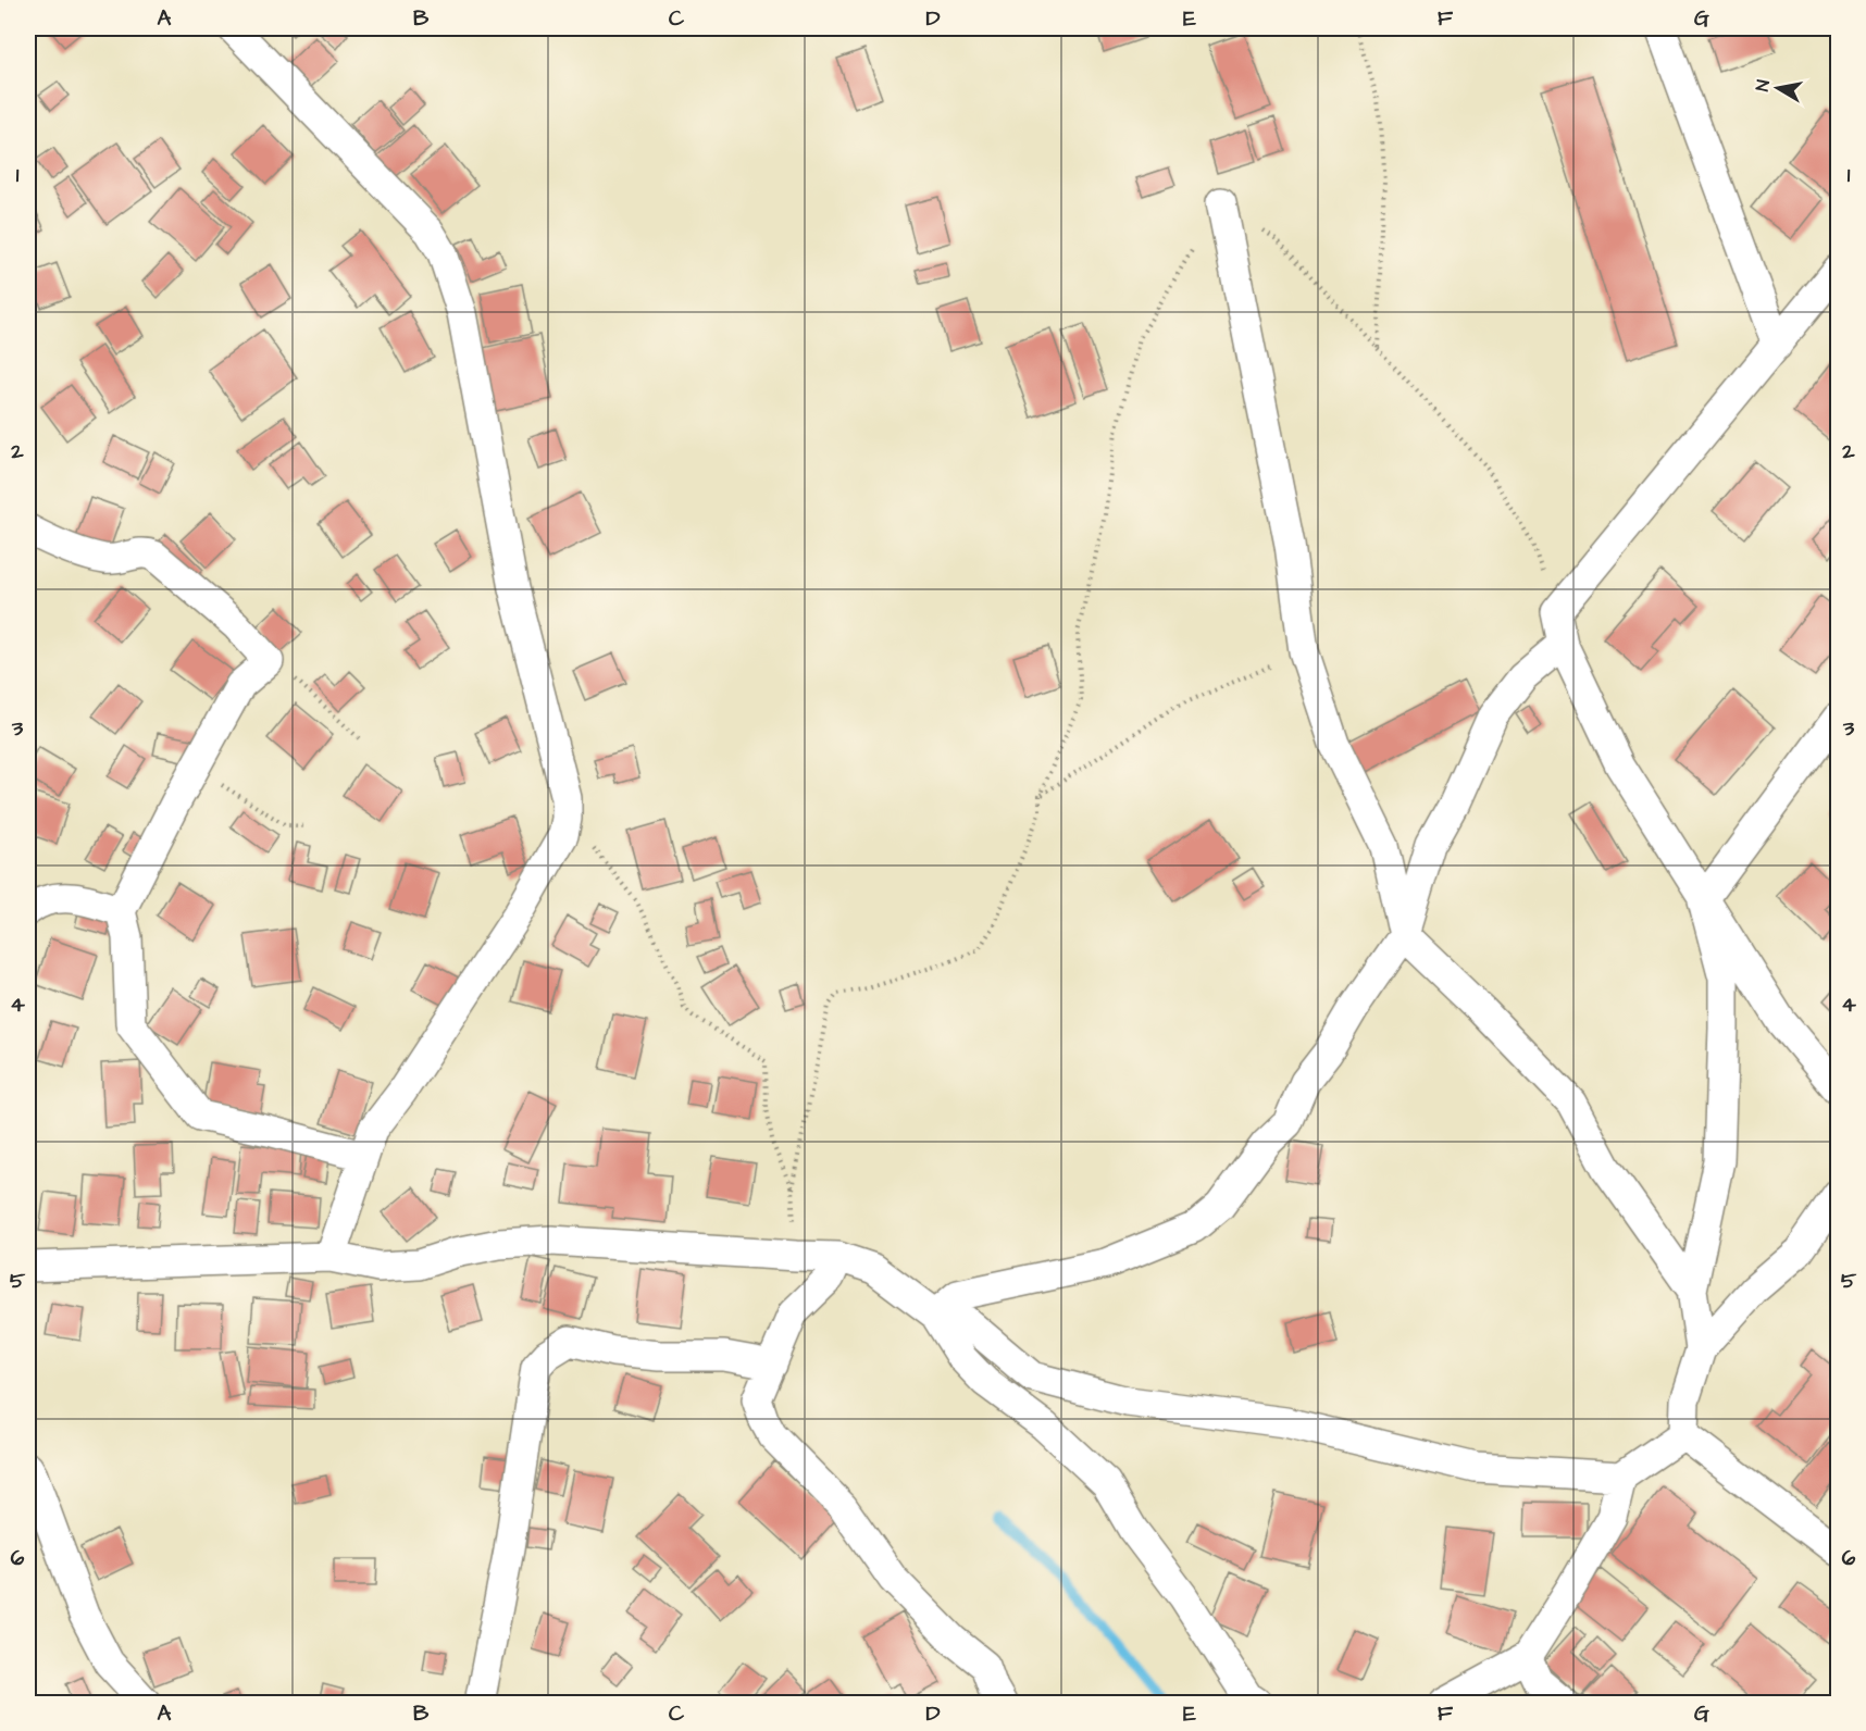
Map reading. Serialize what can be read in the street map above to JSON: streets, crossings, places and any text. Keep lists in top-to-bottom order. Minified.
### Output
{"north":"left","grid":{"columns":["A","B","C","D","E","F","G"],"rows":["1","2","3","4","5","6"]}}
